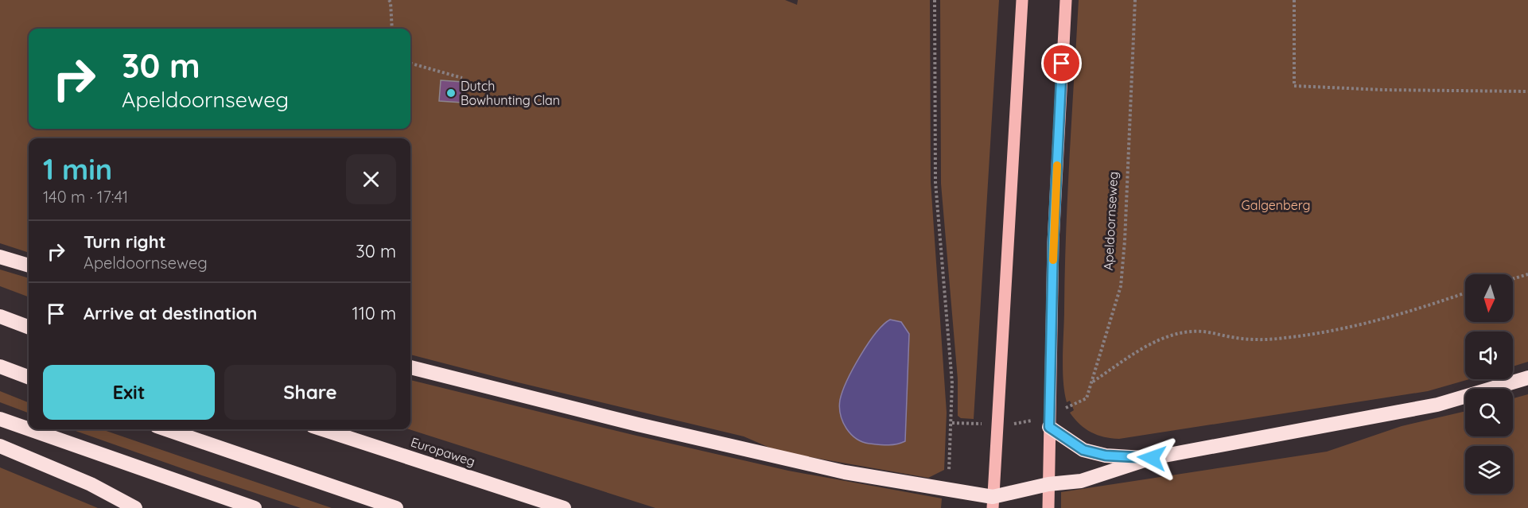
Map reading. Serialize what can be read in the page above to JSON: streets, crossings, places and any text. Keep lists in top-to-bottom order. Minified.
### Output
{"streets":{"highway":["Europaweg"],"path":["Apeldoornseweg"]},"parks":["Galgenberg"],"places":["Dutch Bowhunting Clan"],"north":"bottom","page":{"turn":["30 m","Apeldoornseweg"],"heading":["1 min","140 m · 17:41"],"list":[{"name":"Turn right","note":"Apeldoornseweg","value":"30 m"},{"name":"Arrive at destination","value":"110 m"}],"buttons":["Exit","Share"]}}
